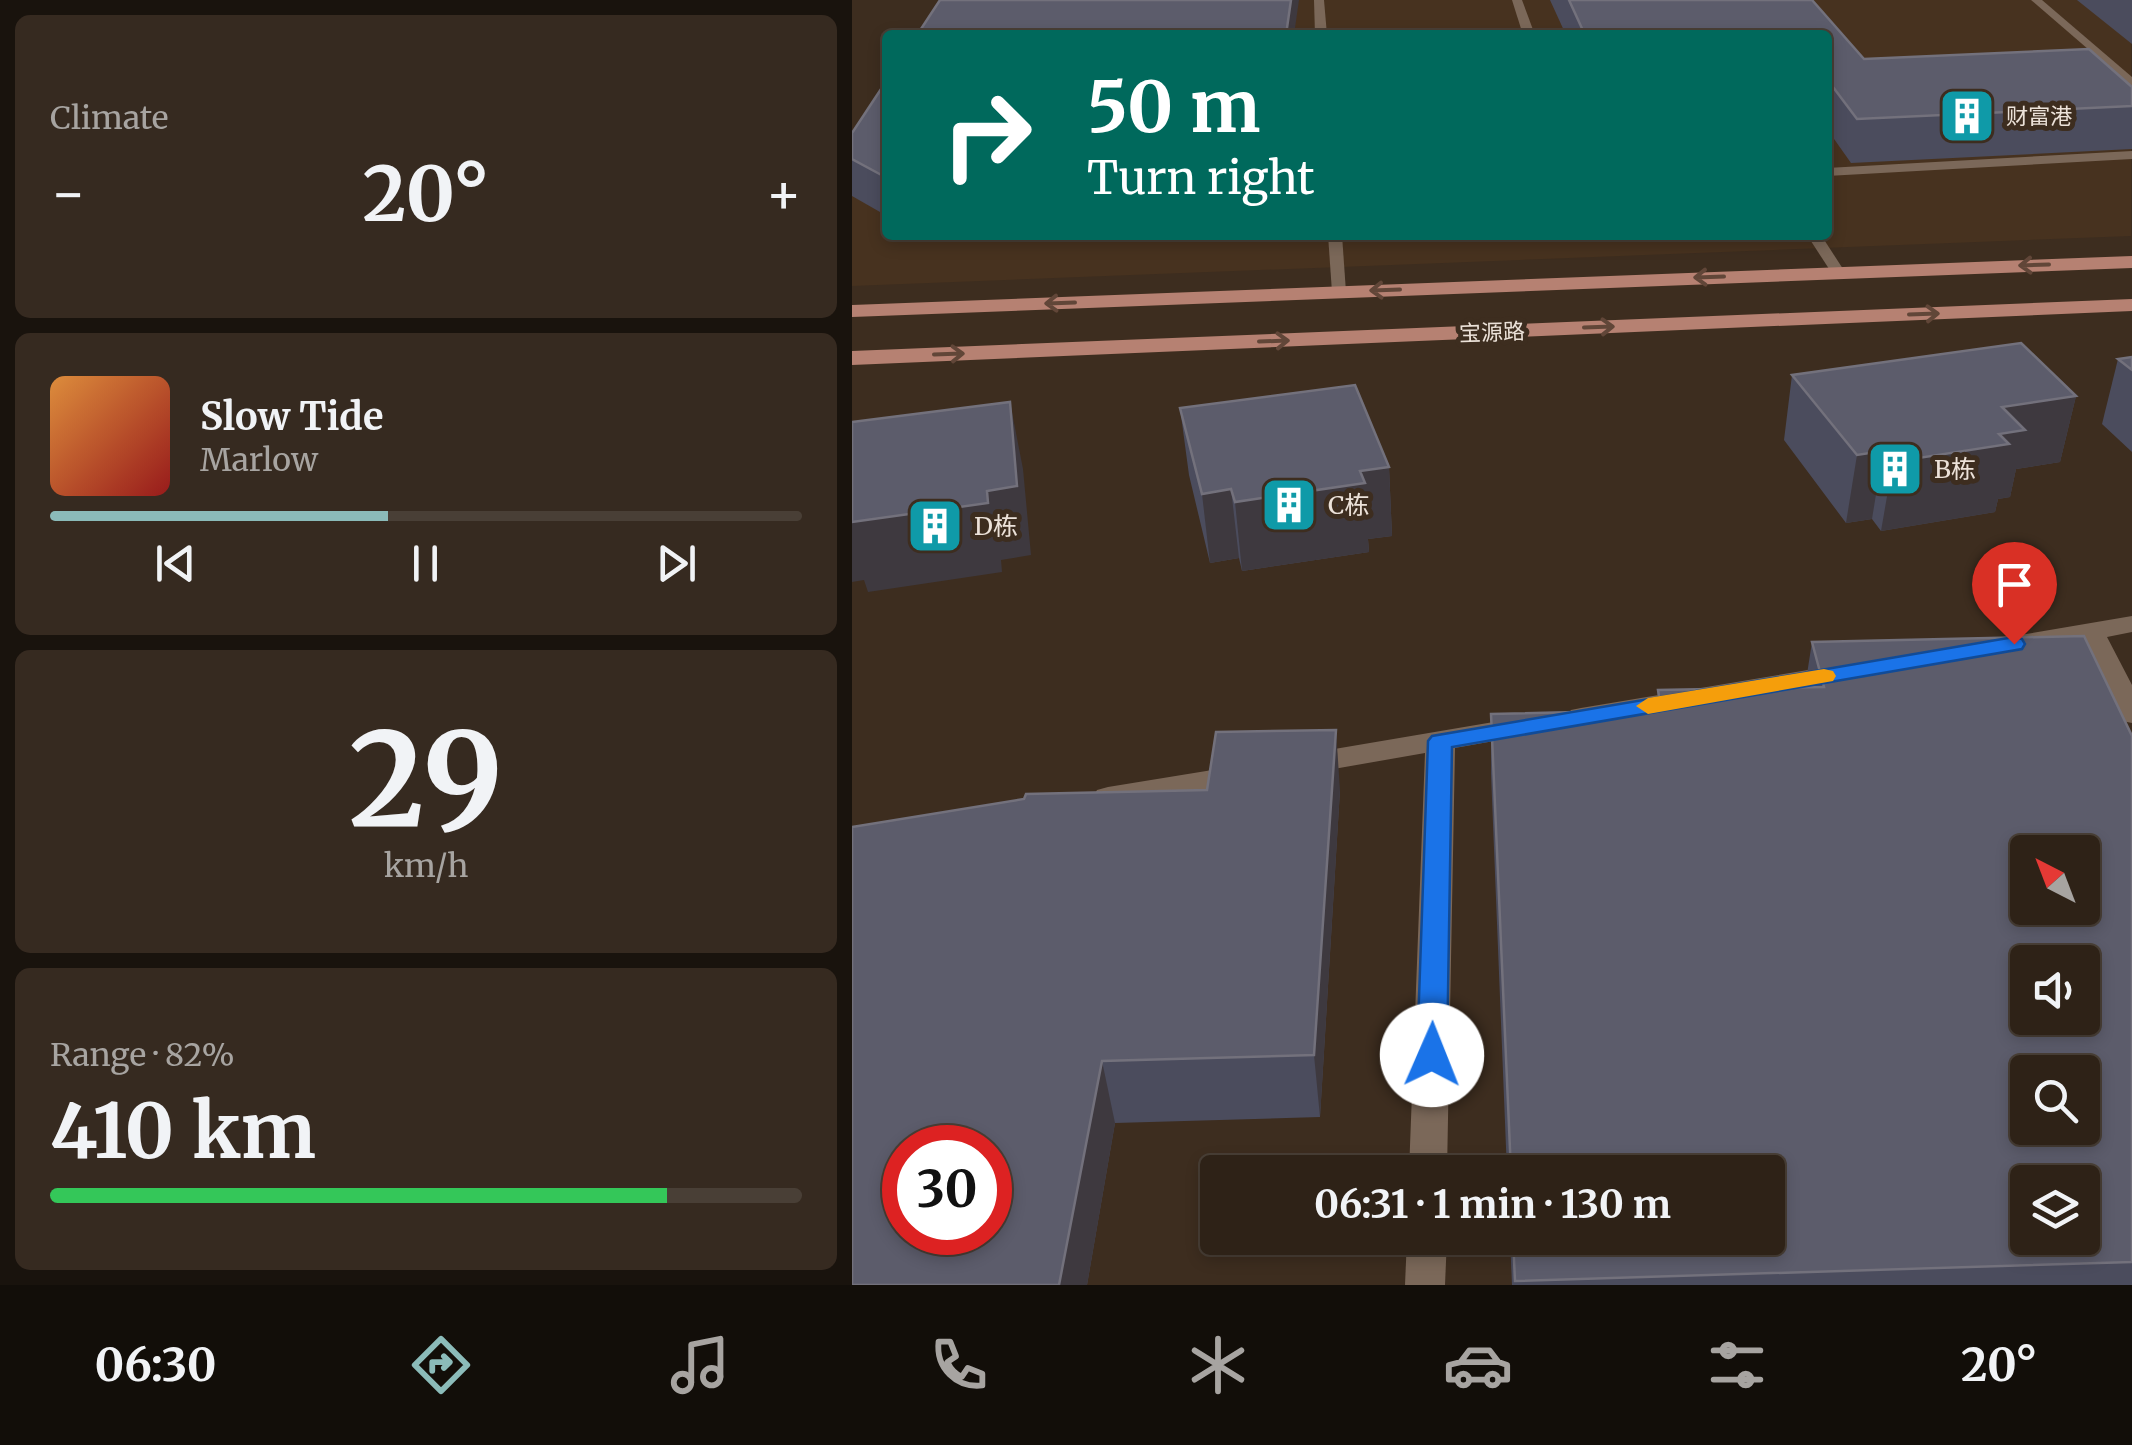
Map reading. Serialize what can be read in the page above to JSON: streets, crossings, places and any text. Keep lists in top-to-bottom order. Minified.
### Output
{"streets":{"main road":["宝源路"]},"places":{"building":["财富港","B栋","C栋","D栋"]},"north":"top left","page":{"tile":["Climate",["29","km/h"],["Range · 82%","410 km"]],"turn":["50 m","Turn right"],"heat":["−","20°","+"],"song":["Slow Tide","Marlow"],"limit":"30","trip":"06:31 · 1 min · 130 m","tabs":["06:30","20°"]}}
